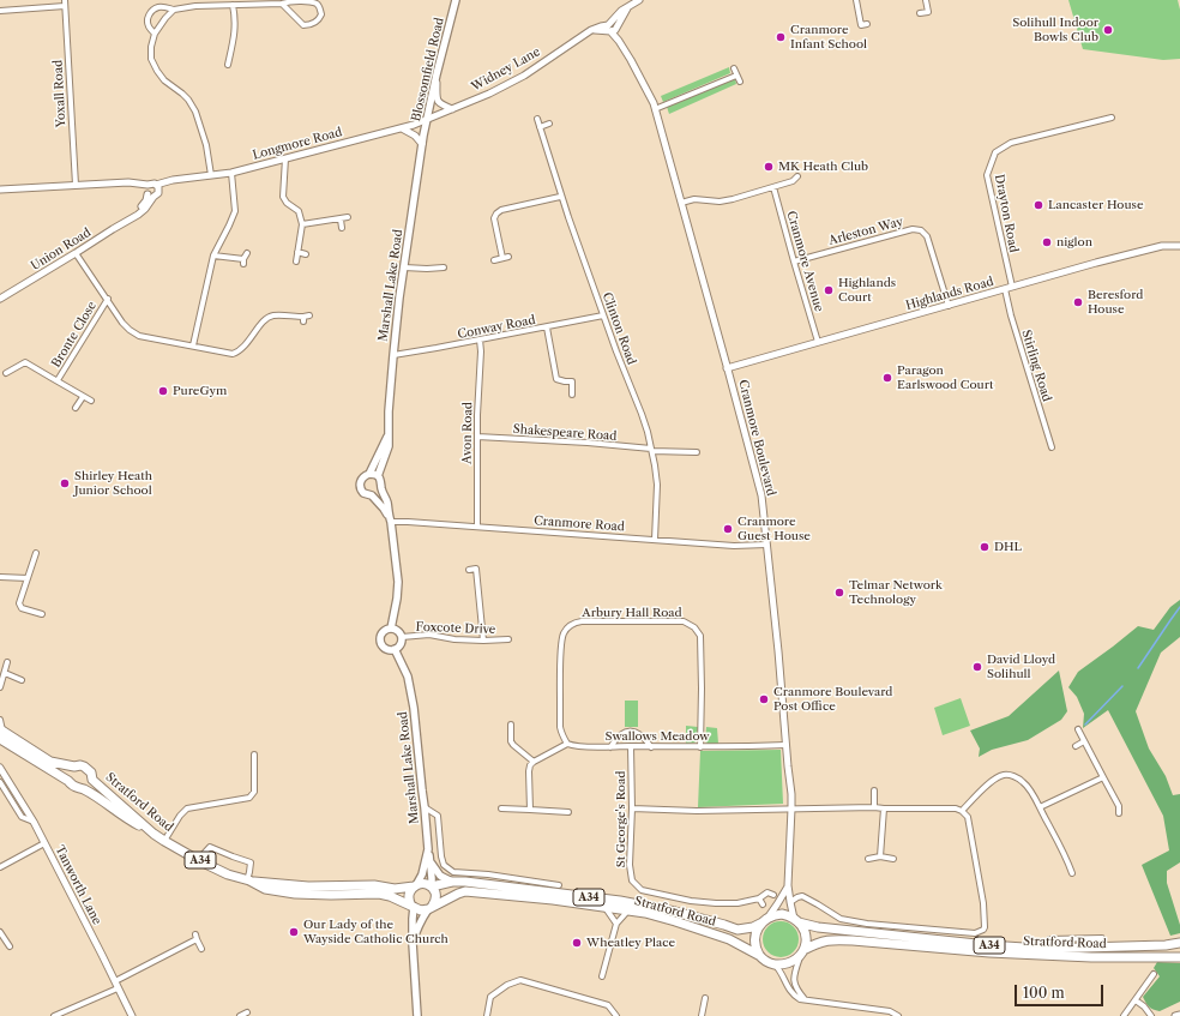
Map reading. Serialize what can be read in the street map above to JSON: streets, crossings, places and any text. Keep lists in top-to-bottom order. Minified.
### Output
{"streets":{"highway":["Stratford Road","A34"],"main road":["Blossomfield Road","Marshall Lake Road"],"street":["Widney Lane","Yoxall Road","Longmore Road","Drayton Road","Arleston Way","Union Road","Cranmore Avenue","Highlands Road","Conway Road","Clinton Road","Bronte Close","Stirling Road","Avon Road","Shakespeare Road","Cranmore Boulevard","Cranmore Road","Arbury Hall Road","Foxcote Drive","Swallows Meadow","St George's Road","Tanworth Lane"]},"crossings":[["Blossomfield Road","Widney Lane"],["Blossomfield Road","Longmore Road"],["Blossomfield Road","Marshall Lake Road"],["Widney Lane","Longmore Road"],["Widney Lane","Cranmore Boulevard"],["Longmore Road","Union Road"],["Drayton Road","Highlands Road"],["Arleston Way","Cranmore Avenue"],["Arleston Way","Highlands Road"],["Cranmore Avenue","Highlands Road"],["Marshall Lake Road","Conway Road"],["Marshall Lake Road","Cranmore Road"],["Marshall Lake Road","Foxcote Drive"],["Marshall Lake Road","Stratford Road"],["Highlands Road","Stirling Road"],["Highlands Road","Cranmore Boulevard"],["Conway Road","Clinton Road"],["Conway Road","Avon Road"],["Clinton Road","Shakespeare Road"],["Clinton Road","Cranmore Road"],["Avon Road","Shakespeare Road"],["Avon Road","Cranmore Road"],["Cranmore Boulevard","Cranmore Road"],["Cranmore Boulevard","Swallows Meadow"],["Cranmore Boulevard","Stratford Road"],["Cranmore Boulevard","A34"],["Arbury Hall Road","Swallows Meadow"],["Swallows Meadow","St George's Road"],["Stratford Road","St George's Road"],["Stratford Road","A34"]],"places":["Solihull Indoor Bowls Club","Cranmore Infant School","MK Heath Club","Lancaster House","niglon","Highlands Court","Beresford House","Paragon Earlswood Court","PureGym","Shirley Heath Junior School","Cranmore Guest House","DHL","Telmar Network Technology","David Lloyd Solihull","Cranmore Boulevard Post Office","Our Lady of the Wayside Catholic Church","Wheatley Place"],"scale_bar":"100 m"}
